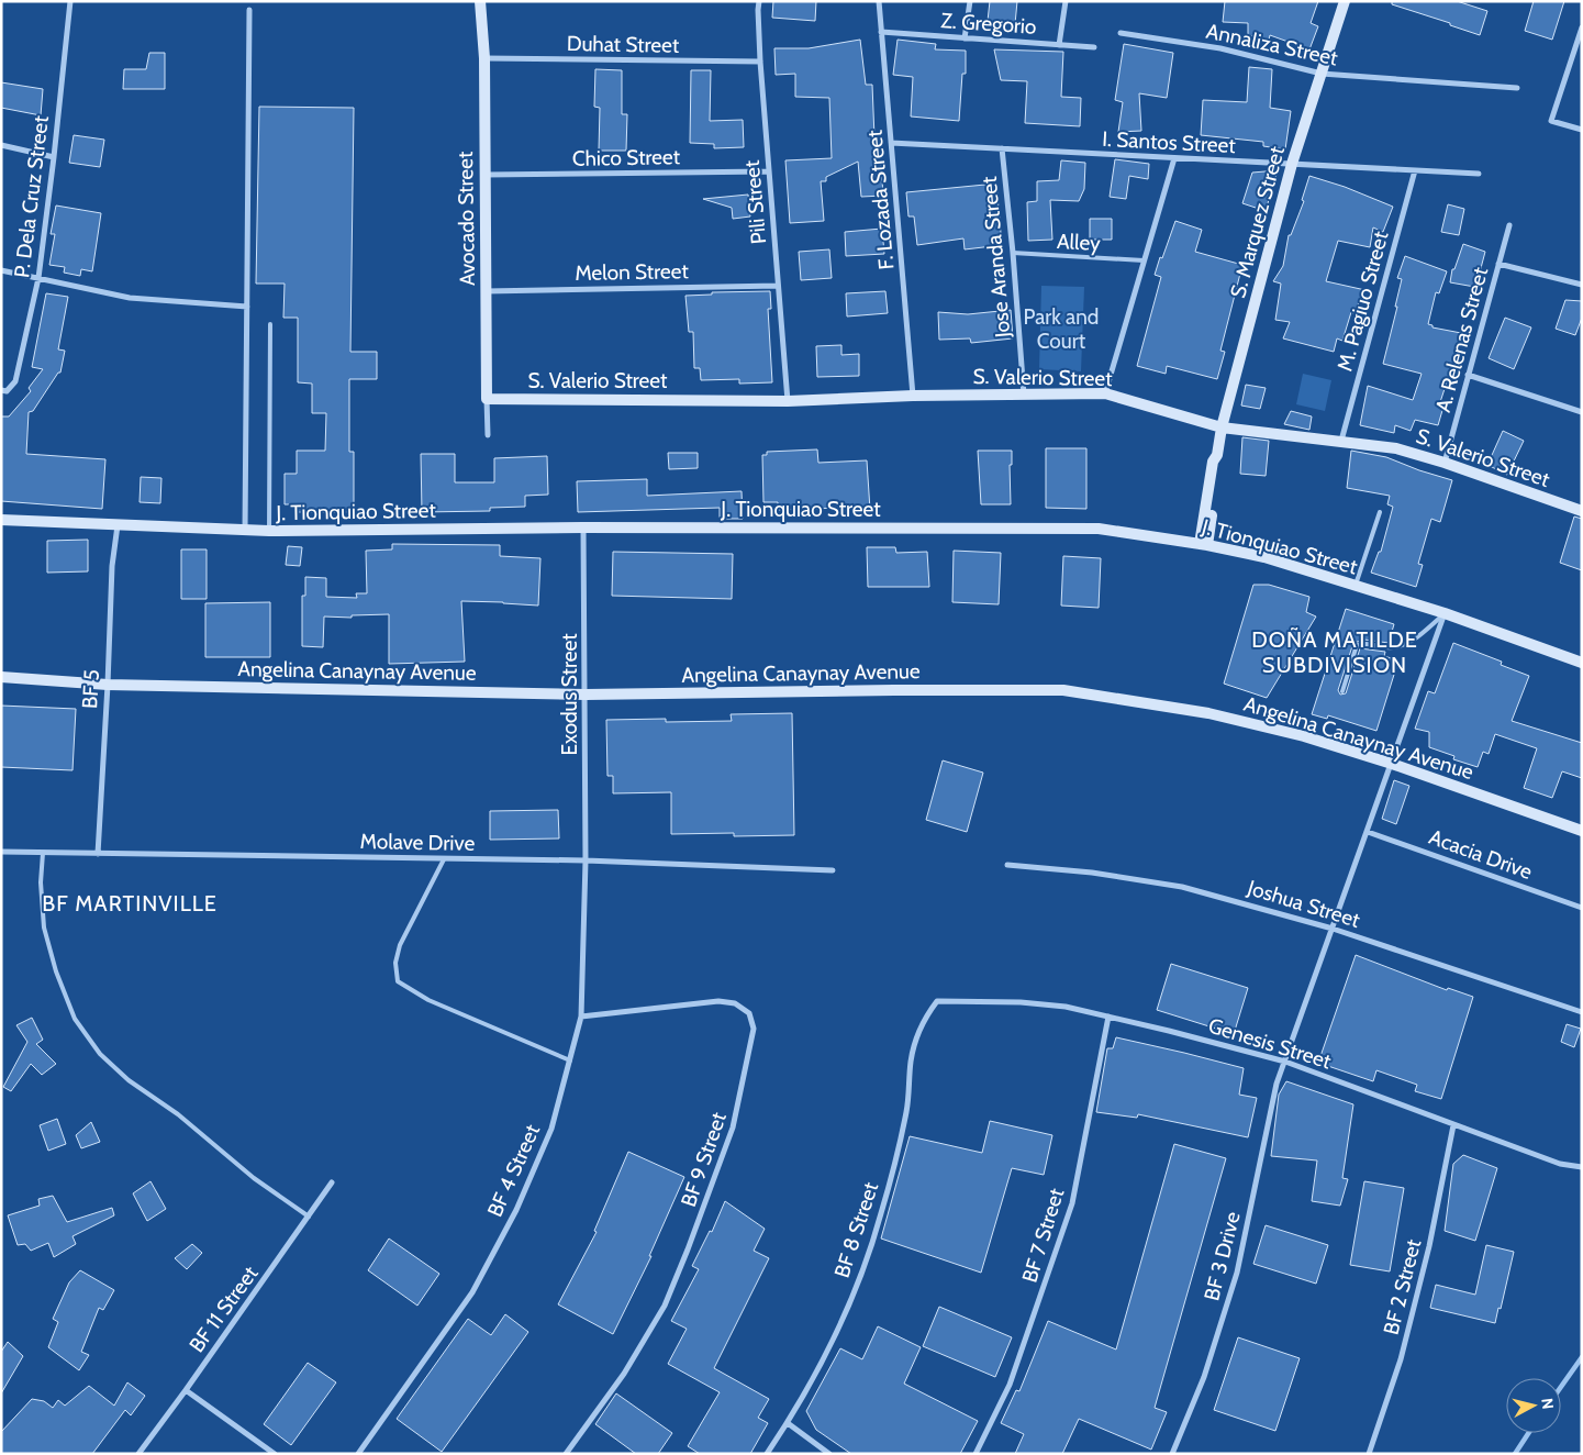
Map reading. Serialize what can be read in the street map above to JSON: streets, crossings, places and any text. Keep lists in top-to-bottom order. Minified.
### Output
{"streets":{"street":["Z. Gregorio","Duhat Street","Annaliza Street","I. Santos Street","Chico Street","P. Dela Cruz Street","F. Lozada Street","Pili Street","Avocado Street","S. Marquez Street","Jose Aranda Street","Melon Street","M. Pagiuo Street","A. Relenas Street","S. Valerio Street","J. Tionquiao Street","Angelina Canaynay Avenue","BF 5","Exodus Street","Molave Drive","Acacia Drive","Joshua Street","Genesis Street","BF 9 Street","BF 4 Street","BF 8 Street","BF 7 Street","BF 3 Drive","BF 2 Street","BF 11 Street"],"lane":["Alley"]},"crossings":[["Z. Gregorio","F. Lozada Street"],["Duhat Street","Pili Street"],["Duhat Street","Avocado Street"],["Annaliza Street","S. Marquez Street"],["I. Santos Street","F. Lozada Street"],["I. Santos Street","S. Marquez Street"],["I. Santos Street","Jose Aranda Street"],["I. Santos Street","M. Pagiuo Street"],["Chico Street","Pili Street"],["Chico Street","Avocado Street"],["F. Lozada Street","S. Valerio Street"],["Pili Street","Melon Street"],["Pili Street","S. Valerio Street"],["Avocado Street","Melon Street"],["Avocado Street","S. Valerio Street"],["S. Marquez Street","S. Valerio Street"],["S. Marquez Street","J. Tionquiao Street"],["Alley","Jose Aranda Street"],["Jose Aranda Street","S. Valerio Street"],["M. Pagiuo Street","S. Valerio Street"],["A. Relenas Street","S. Valerio Street"],["J. Tionquiao Street","BF 5"],["J. Tionquiao Street","Exodus Street"],["J. Tionquiao Street","BF 3 Drive"],["Angelina Canaynay Avenue","BF 5"],["Angelina Canaynay Avenue","Exodus Street"],["Angelina Canaynay Avenue","BF 3 Drive"],["BF 5","Molave Drive"],["Exodus Street","Molave Drive"],["Exodus Street","BF 4 Street"],["Molave Drive","BF 4 Street"],["Acacia Drive","BF 3 Drive"],["Joshua Street","BF 3 Drive"],["Genesis Street","BF 8 Street"],["Genesis Street","BF 7 Street"],["Genesis Street","BF 3 Drive"],["Genesis Street","BF 2 Street"],["BF 9 Street","BF 4 Street"]],"districts":["DOÑA MATILDE SUBDIVISION","BF MARTINVILLE"],"parks":["Park and Court"],"north":"right"}
